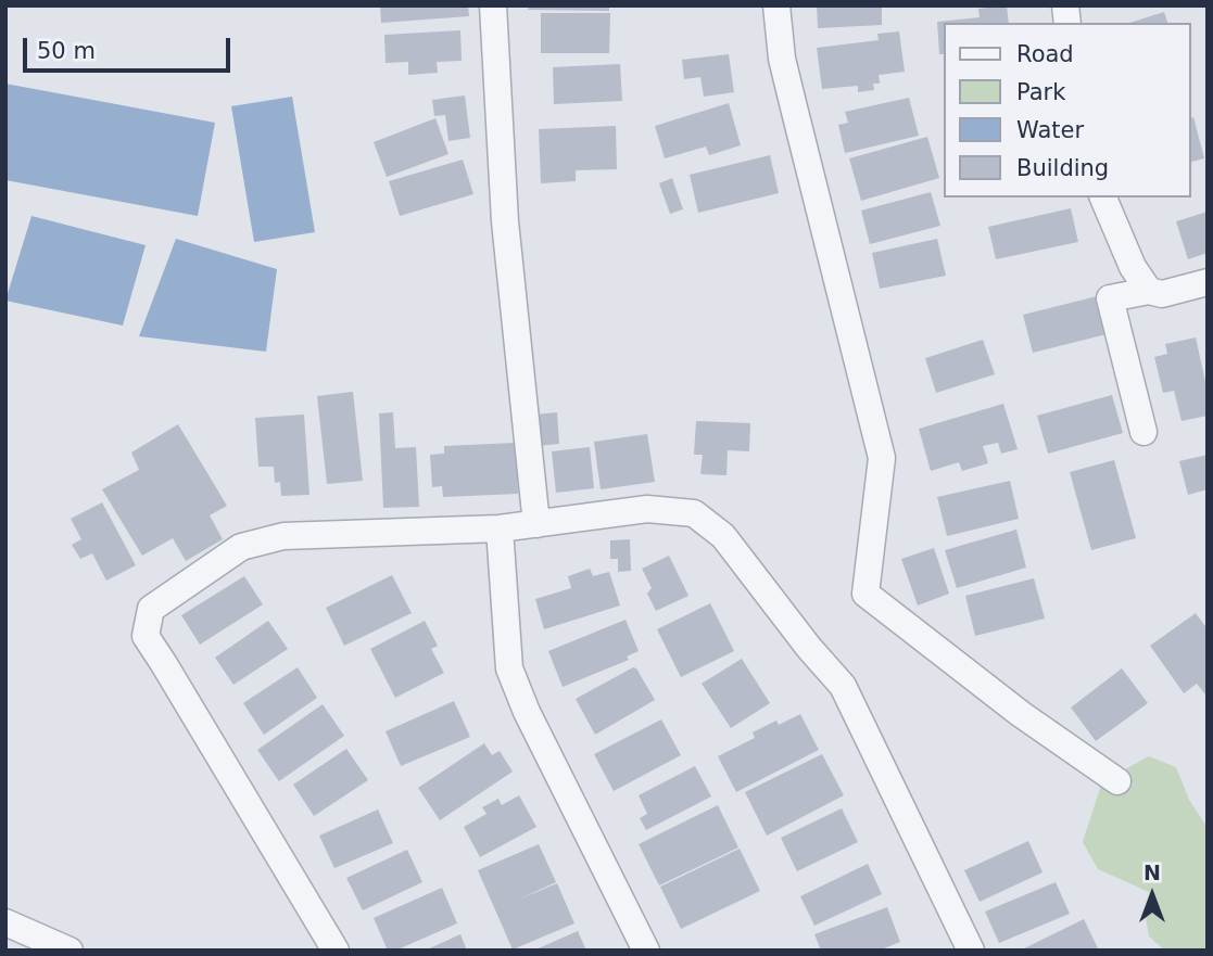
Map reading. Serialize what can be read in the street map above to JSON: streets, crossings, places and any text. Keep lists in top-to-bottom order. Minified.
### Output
{"legend":["Road","Park","Water","Building"],"scale_bar":"50 m","north":"top"}
